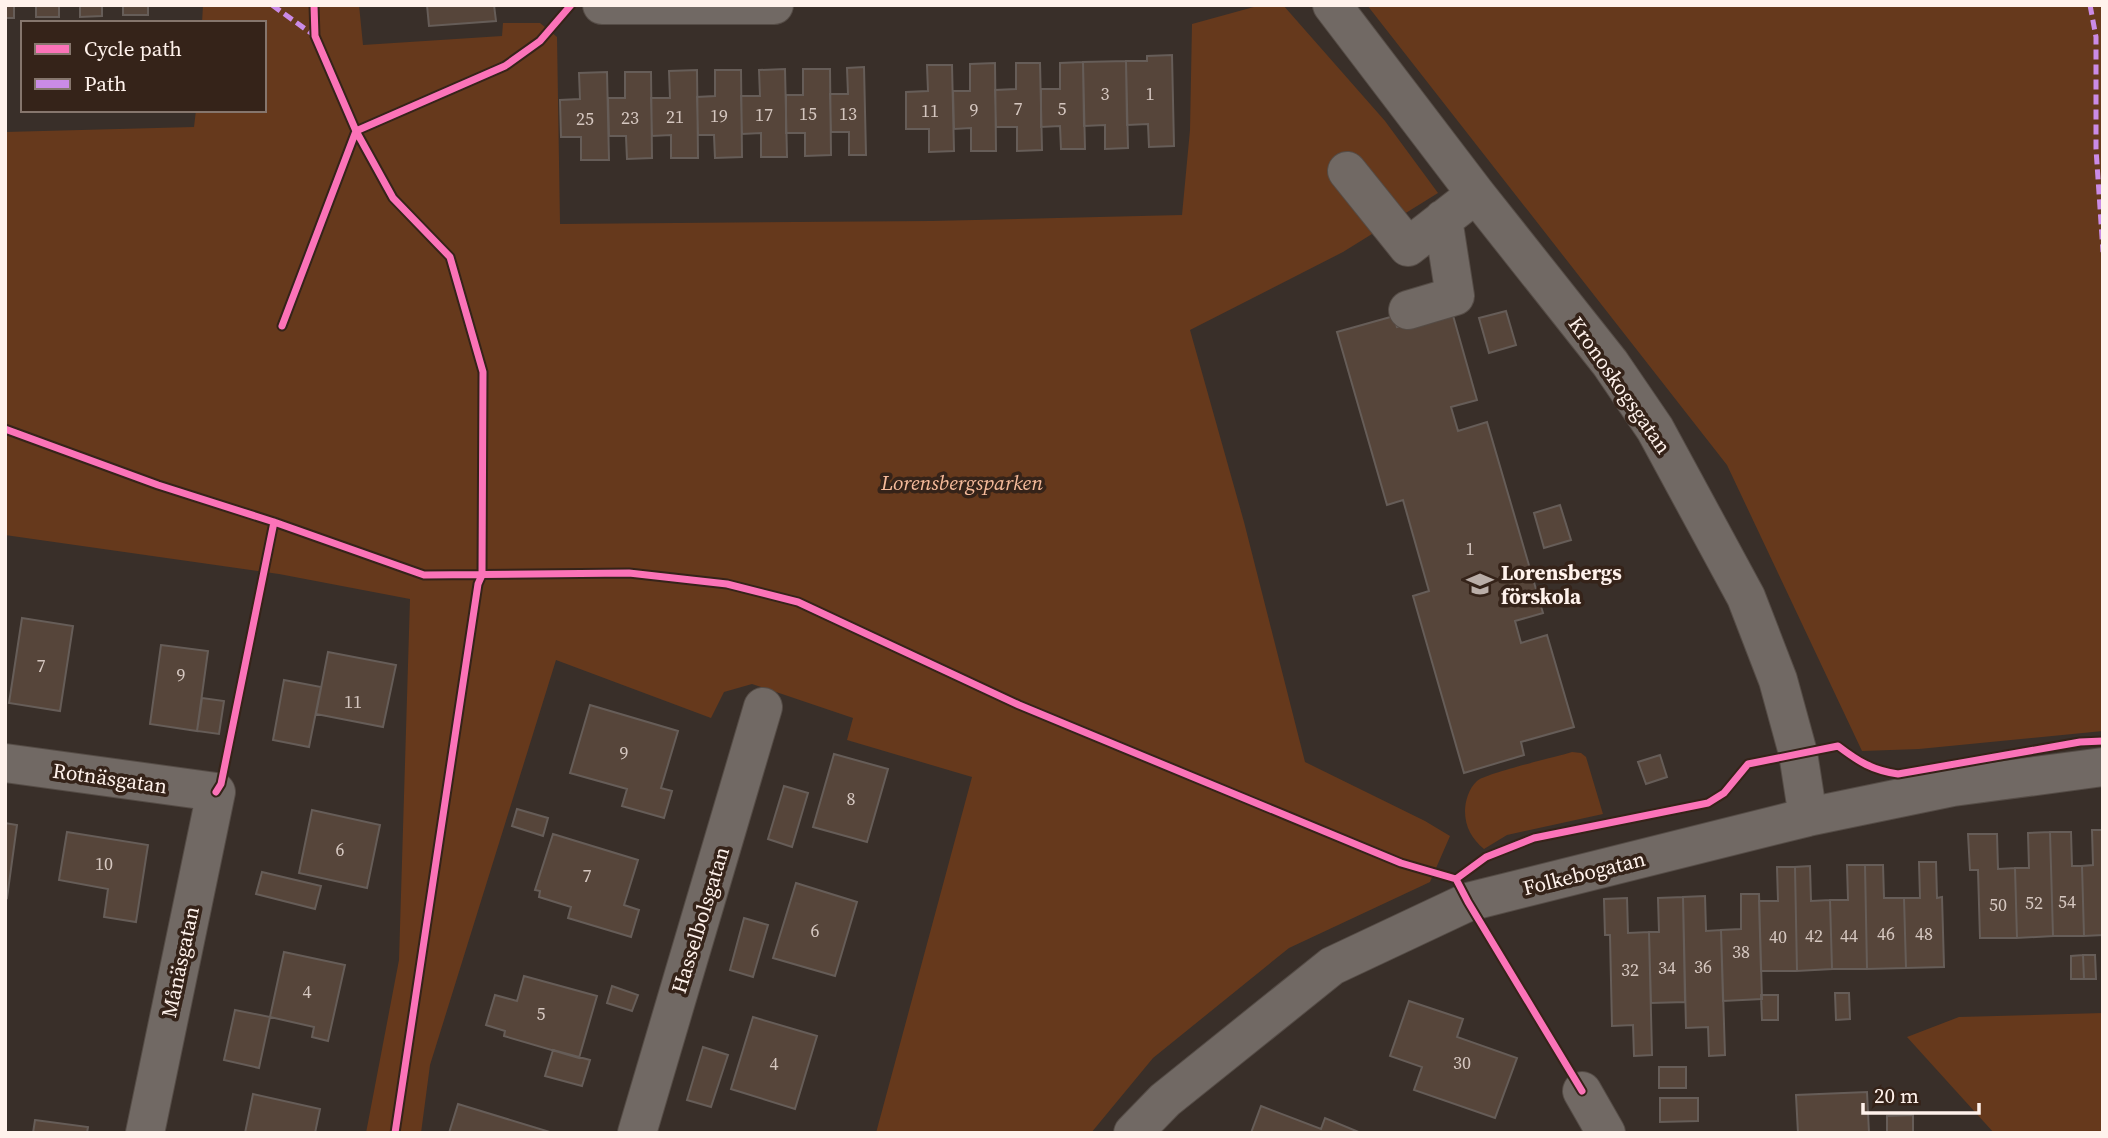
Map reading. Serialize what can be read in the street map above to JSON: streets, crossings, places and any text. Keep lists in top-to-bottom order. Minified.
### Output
{"streets":{"street":["Kronoskogsgatan","Rotnäsgatan","Folkebogatan","Hasselbolsgatan","Månäsgatan"]},"crossings":[["Kronoskogsgatan","Folkebogatan"],["Rotnäsgatan","Månäsgatan"]],"parks":["Lorensbergsparken"],"places":{"school or university":["Lorensbergs förskola"]},"house_numbers":["3","1","7","5","9","11","15","13","17","19","21","23","25","1","7","9","11","9","8","6","10","7","54","52","50","6","46","48","42","44","40","38","36","34","32","4","5","30","4"],"legend":["Cycle path","Path"],"scale_bar":"20 m"}
